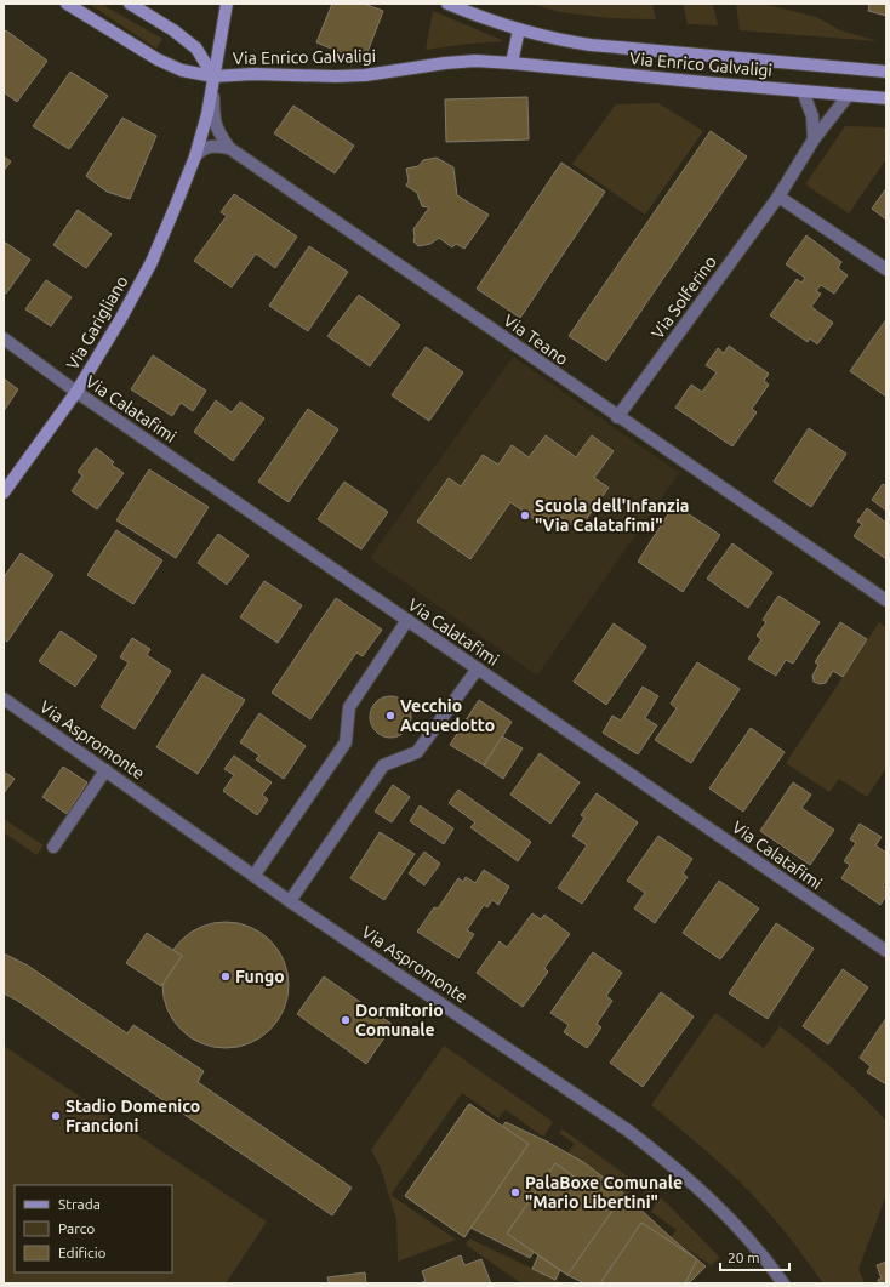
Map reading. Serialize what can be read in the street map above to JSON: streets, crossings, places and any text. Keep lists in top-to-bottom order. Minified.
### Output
{"streets":{"street":["Via Enrico Galvaligi","Via Solferino","Via Garigliano","Via Teano","Via Calatafimi","Via Aspromonte"]},"crossings":[["Via Enrico Galvaligi","Via Solferino"],["Via Enrico Galvaligi","Via Garigliano"],["Via Enrico Galvaligi","Via Teano"],["Via Solferino","Via Teano"],["Via Garigliano","Via Teano"],["Via Garigliano","Via Calatafimi"]],"places":["Scuola dell'Infanzia \"Via Calatafimi\"","Vecchio Acquedotto","Fungo","Dormitorio Comunale","Stadio Domenico Francioni","PalaBoxe Comunale \"Mario Libertini\""],"legend":["Strada","Parco","Edificio"],"scale_bar":"20 m"}
